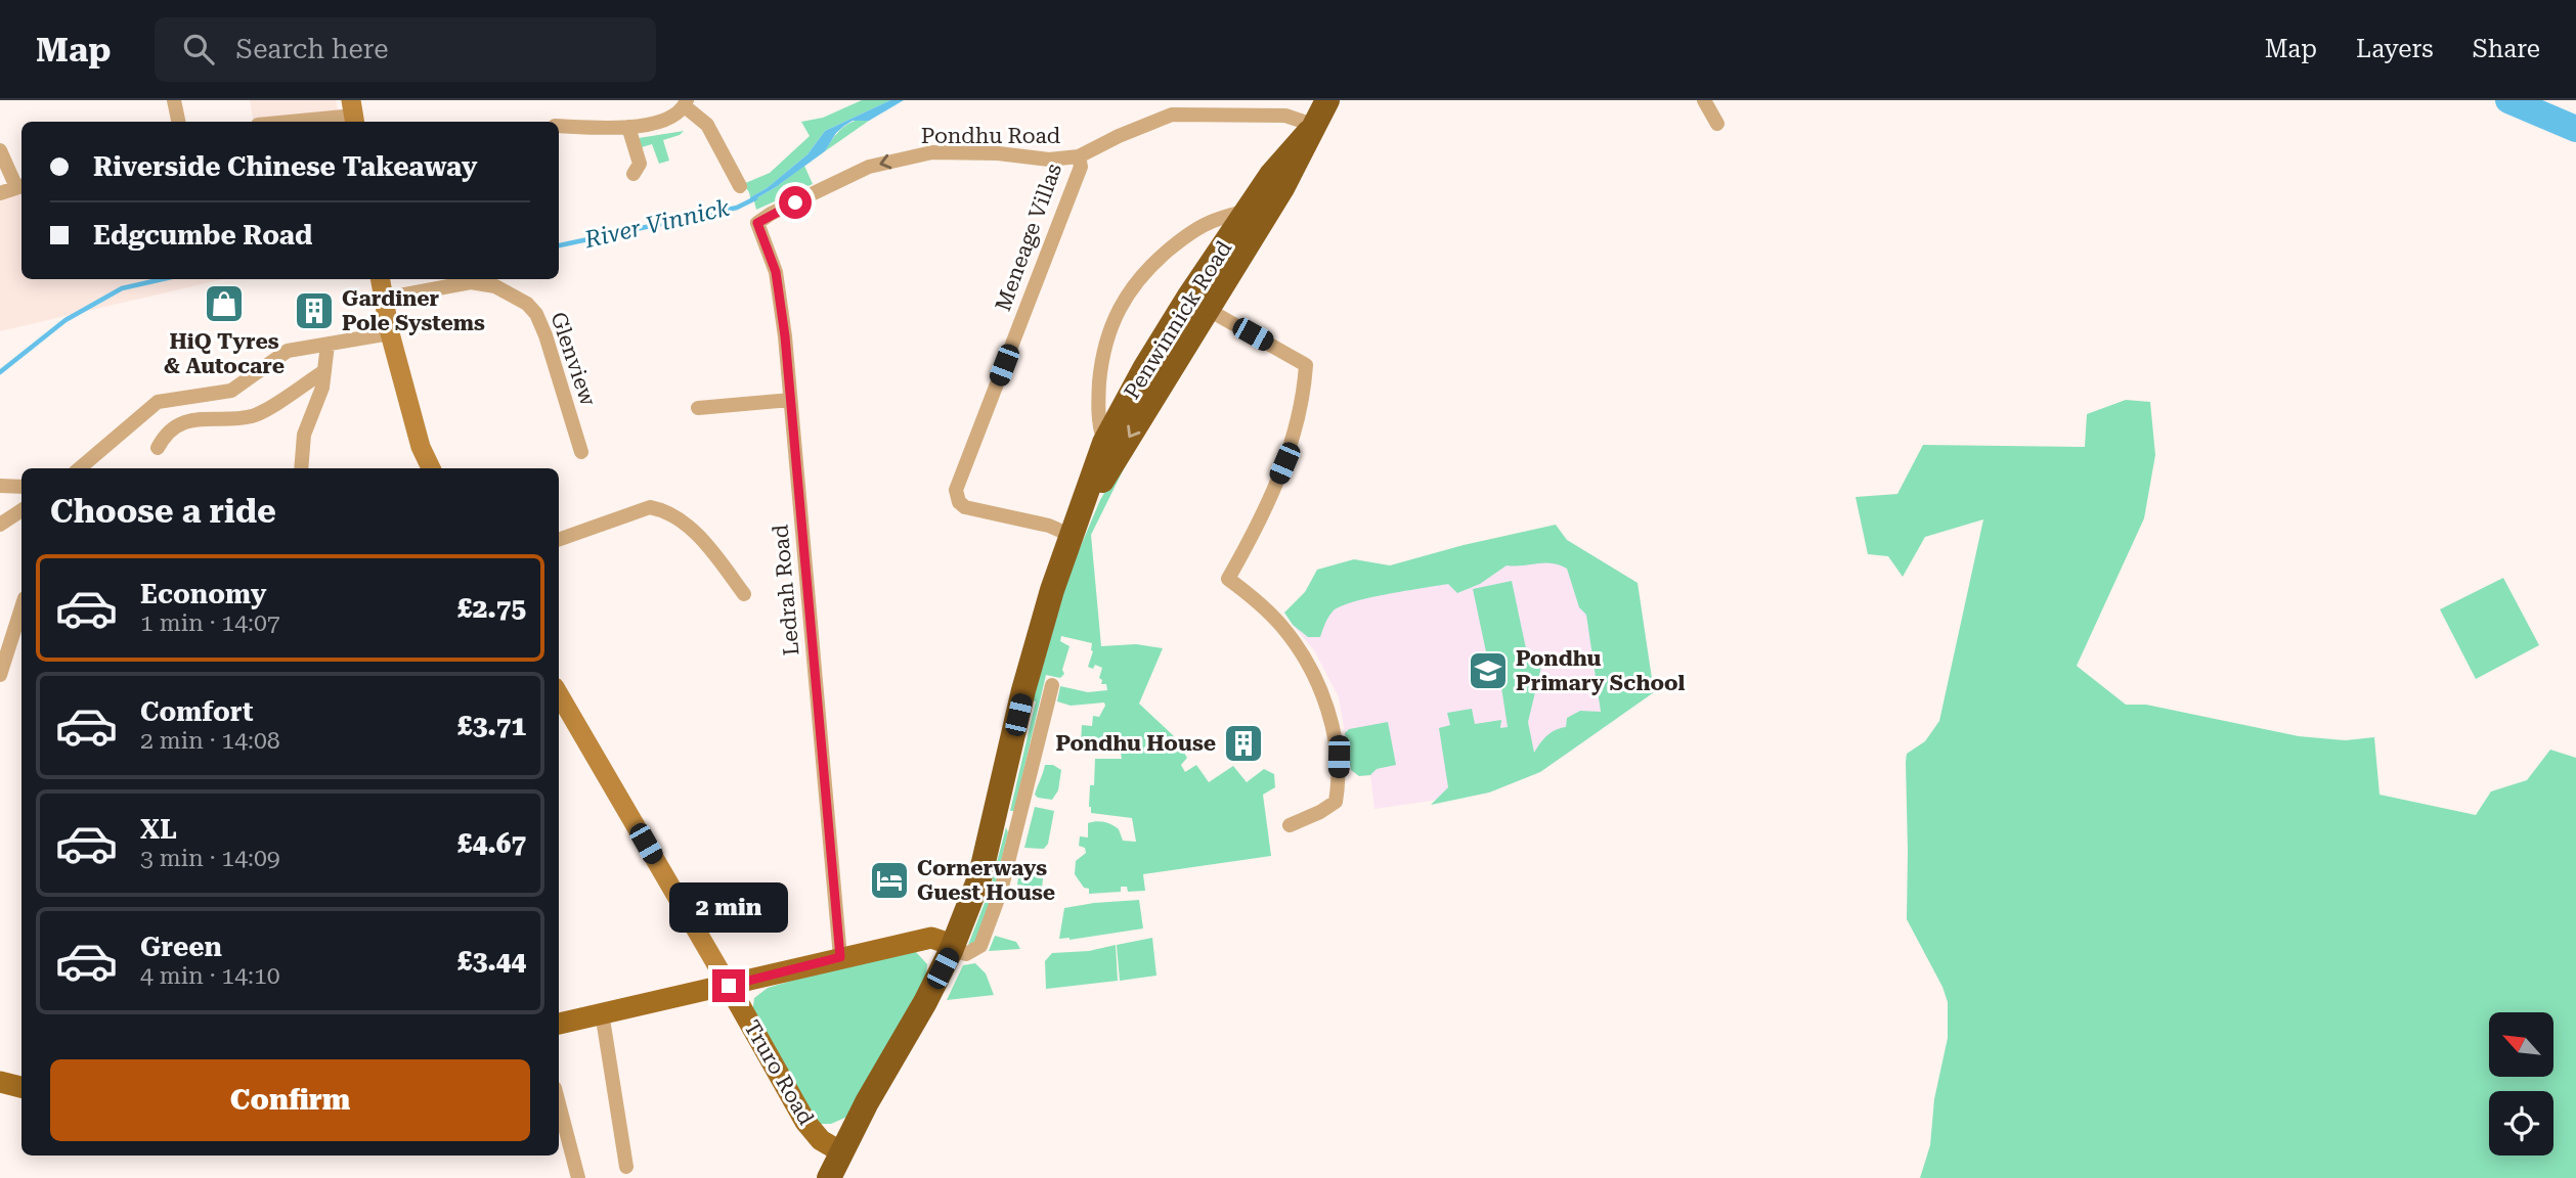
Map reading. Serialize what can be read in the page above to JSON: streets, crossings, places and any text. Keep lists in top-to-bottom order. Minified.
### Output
{"streets":{"highway":["Penwinnick Road"],"main road":["Truro Road"],"street":["Pondhu Road","Meneage Villas","Glenview","Ledrah Road"]},"crossings":[["Pondhu Road","Meneage Villas"],["Pondhu Road","Penwinnick Road"],["Pondhu Road","Ledrah Road"],["Meneage Villas","Penwinnick Road"],["Penwinnick Road","Truro Road"]],"one_way":["Pondhu Road"],"water":["River Vinnick"],"places":{"shop":["HiQ Tyres & Autocare"],"building":["Gardiner Pole Systems","Pondhu House"],"school or university":["Pondhu Primary School"],"hotel":["Cornerways Guest House"]},"north":"top left","page":{"header":"Map","search":"Search here","nav":["Map","Layers","Share"],"banner":["Riverside Chinese Takeaway","Edgcumbe Road"],"heading":"Choose a ride","list":[{"name":"Economy","note":"1 min · 14:07","value":"£2.75"},{"name":"Comfort","note":"2 min · 14:08","value":"£3.71"},{"name":"XL","note":"3 min · 14:09","value":"£4.67"},{"name":"Green","note":"4 min · 14:10","value":"£3.44"}],"bubble":"2 min","buttons":"Confirm"}}
